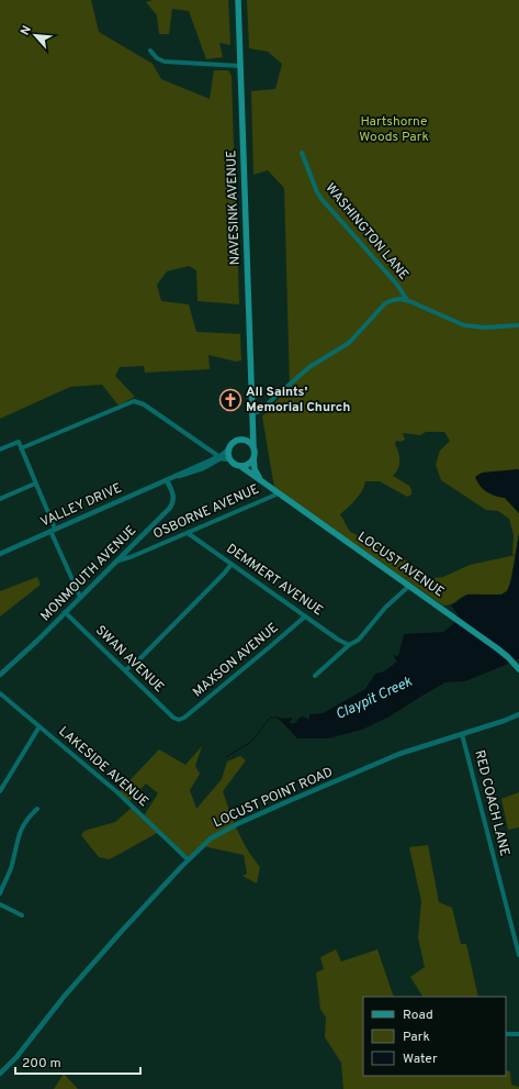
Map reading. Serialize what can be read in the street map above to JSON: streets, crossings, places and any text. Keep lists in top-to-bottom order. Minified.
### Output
{"streets":{"main road":["NAVESINK AVENUE","LOCUST AVENUE"],"street":["WASHINGTON LANE","VALLEY DRIVE","OSBORNE AVENUE","MONMOUTH AVENUE","DEMMERT AVENUE","SWAN AVENUE","MAXSON AVENUE","LAKESIDE AVENUE","LOCUST POINT ROAD","RED COACH LANE"]},"crossings":[["NAVESINK AVENUE","VALLEY DRIVE"],["NAVESINK AVENUE","LOCUST AVENUE"],["VALLEY DRIVE","LOCUST AVENUE"],["VALLEY DRIVE","MONMOUTH AVENUE"],["OSBORNE AVENUE","LOCUST AVENUE"],["OSBORNE AVENUE","MONMOUTH AVENUE"],["OSBORNE AVENUE","DEMMERT AVENUE"],["MONMOUTH AVENUE","SWAN AVENUE"],["DEMMERT AVENUE","MAXSON AVENUE"],["SWAN AVENUE","MAXSON AVENUE"],["LAKESIDE AVENUE","LOCUST POINT ROAD"],["LOCUST POINT ROAD","RED COACH LANE"]],"water":["Claypit Creek"],"parks":["Hartshorne Woods Park"],"places":{"church":["All Saints' Memorial Church"]},"legend":["Road","Park","Water"],"scale_bar":"200 m","north":"top left"}
